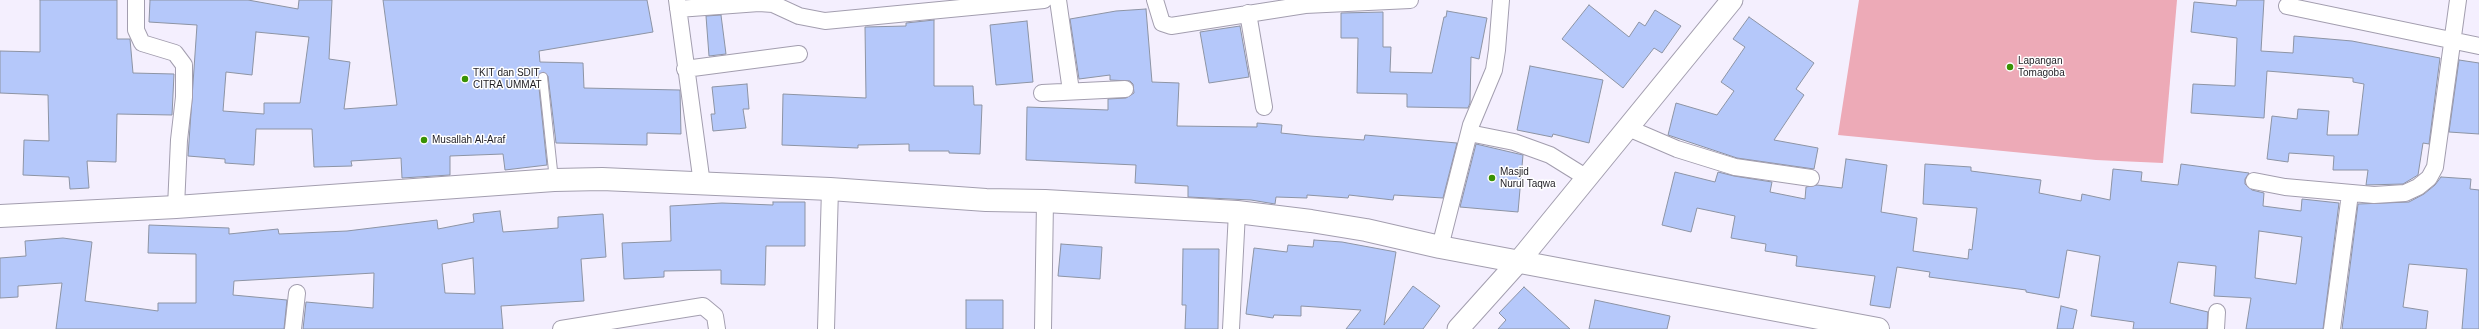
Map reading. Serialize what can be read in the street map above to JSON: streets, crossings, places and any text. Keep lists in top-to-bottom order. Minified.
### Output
{"places":["Lapangan Tomagoba","TKIT dan SDIT CITRA UMMAT","Musallah Al-Araf","Masjid Nurul Taqwa"]}
